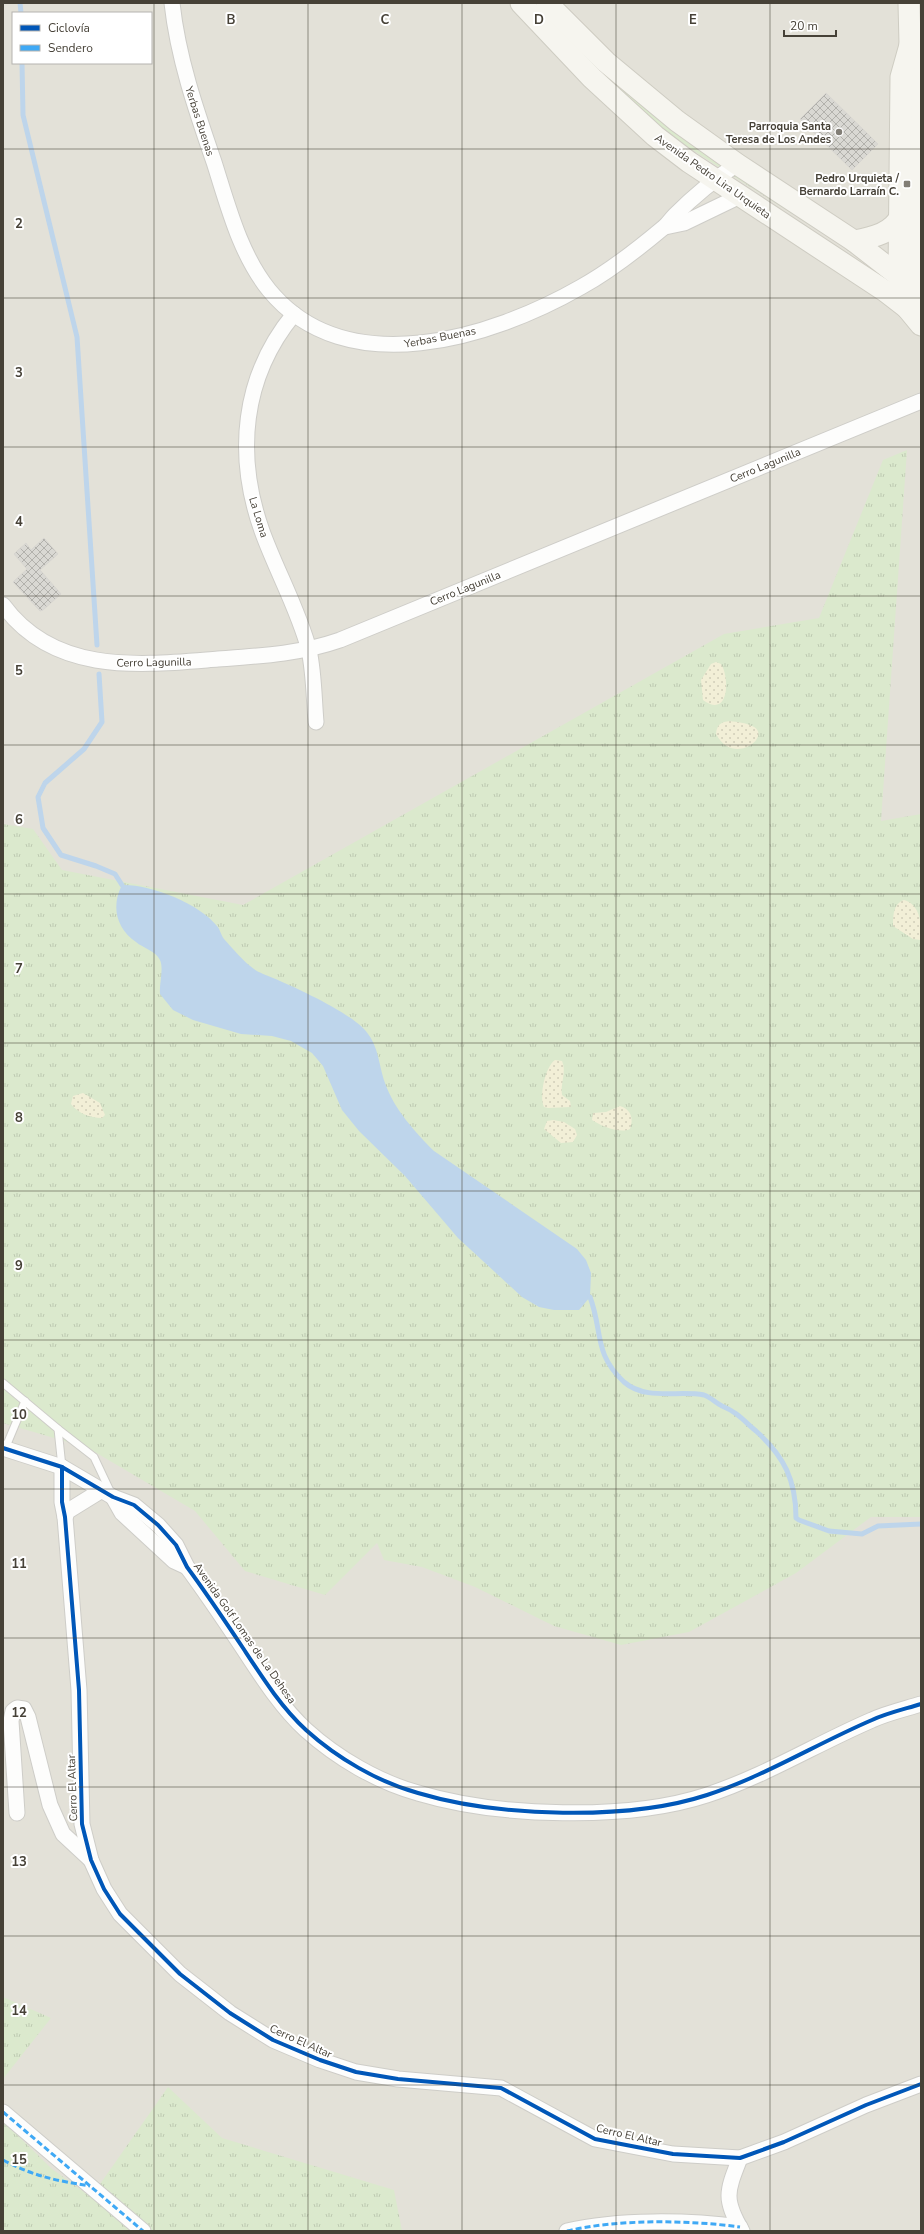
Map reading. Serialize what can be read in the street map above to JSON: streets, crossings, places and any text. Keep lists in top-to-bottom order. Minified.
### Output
{"streets":{"main road":["Avenida Pedro Lira Urquieta"],"street":["Yerbas Buenas","Cerro Lagunilla","La Loma","Avenida Golf Lomas de La Dehesa","Cerro El Altar"]},"crossings":[["Yerbas Buenas","Avenida Pedro Lira Urquieta"],["Yerbas Buenas","La Loma"],["Cerro Lagunilla","La Loma"],["Avenida Golf Lomas de La Dehesa","Cerro El Altar"]],"places":{"other":["Parroquia Santa Teresa de Los Andes"],"transit":["Pedro Urquieta / Bernardo Larraín C."]},"legend":["Ciclovía","Sendero"],"scale_bar":"20 m","grid":{"columns":["B","C","D","E"],"rows":["2","3","4","5","6","7","8","9","10","11","12","13","14","15"]}}
